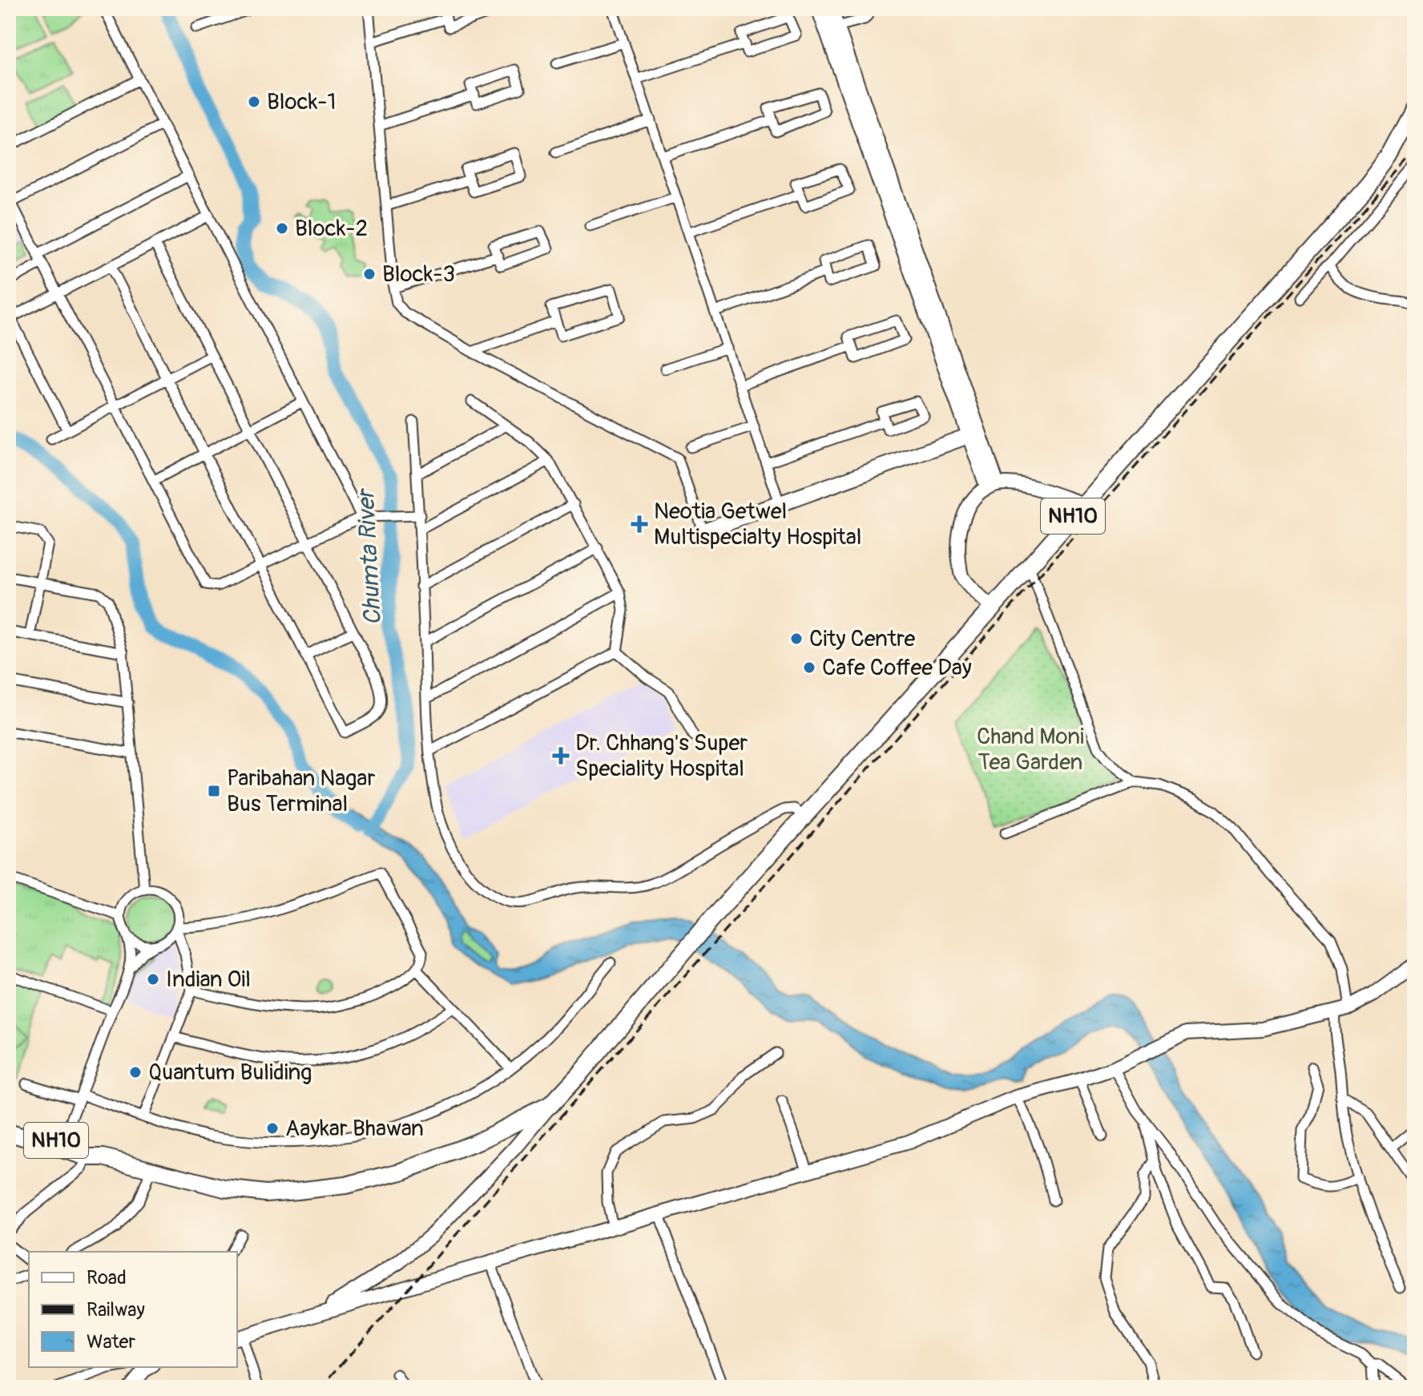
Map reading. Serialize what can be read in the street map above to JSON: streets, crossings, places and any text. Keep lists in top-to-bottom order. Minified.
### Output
{"streets":{"highway":["NH10"]},"water":["Chumta River"],"parks":["Chand Moni Tea Garden"],"places":{"other":["Block-1","Block-2","Block-3","City Centre","Cafe Coffee Day","Indian Oil","Quantum Buliding","Aaykar Bhawan"],"health":["Neotia Getwel Multispecialty Hospital","Dr. Chhang's Super Speciality Hospital"],"transit":["Paribahan Nagar Bus Terminal"]},"legend":["Road","Railway","Water"]}
